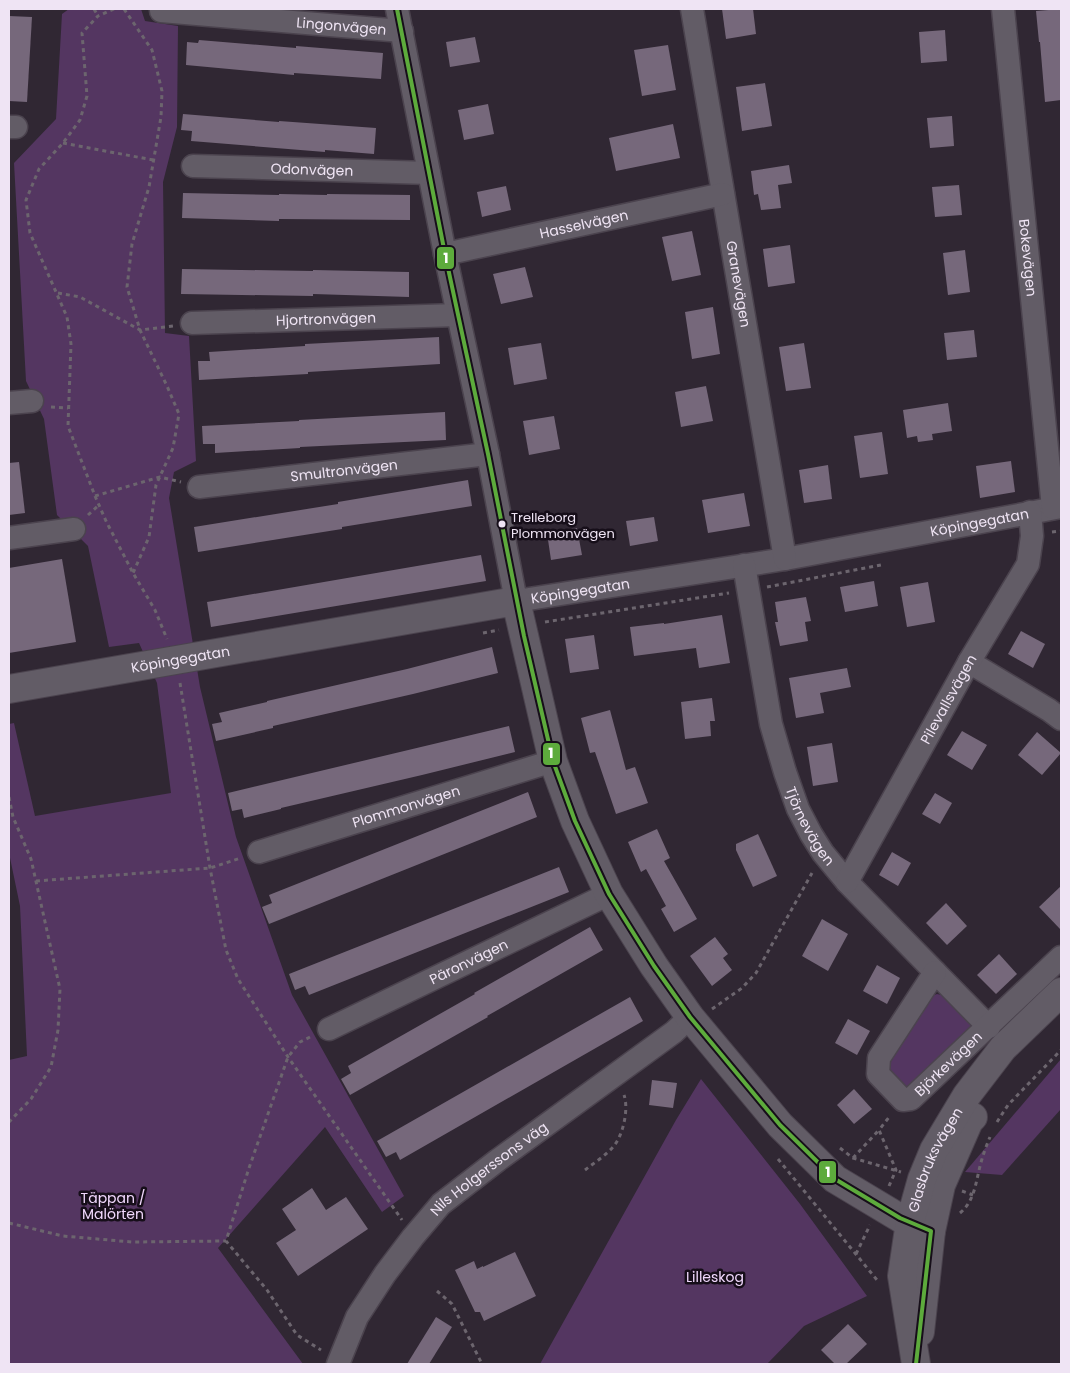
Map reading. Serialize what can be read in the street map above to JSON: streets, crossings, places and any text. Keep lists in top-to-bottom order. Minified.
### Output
{"streets":{"street":["Lingonvägen","Odonvägen","Hasselvägen","Bokevägen","Granevägen","Hjortronvägen","Smultronvägen","Köpingegatan","Pilevallsvägen","Plommonvägen","Tjörnevägen","Päronvägen","Björkevägen","Glasbruksvägen","Nils Holgerssons väg"]},"crossings":[["Hasselvägen","Granevägen"],["Bokevägen","Köpingegatan"],["Granevägen","Köpingegatan"],["Köpingegatan","Pilevallsvägen"],["Köpingegatan","Tjörnevägen"],["Pilevallsvägen","Tjörnevägen"],["Tjörnevägen","Björkevägen"]],"parks":["Täppan / Malörten","Lilleskog"],"places":["Trelleborg Plommonvägen"],"lines":["transit line 1"]}
